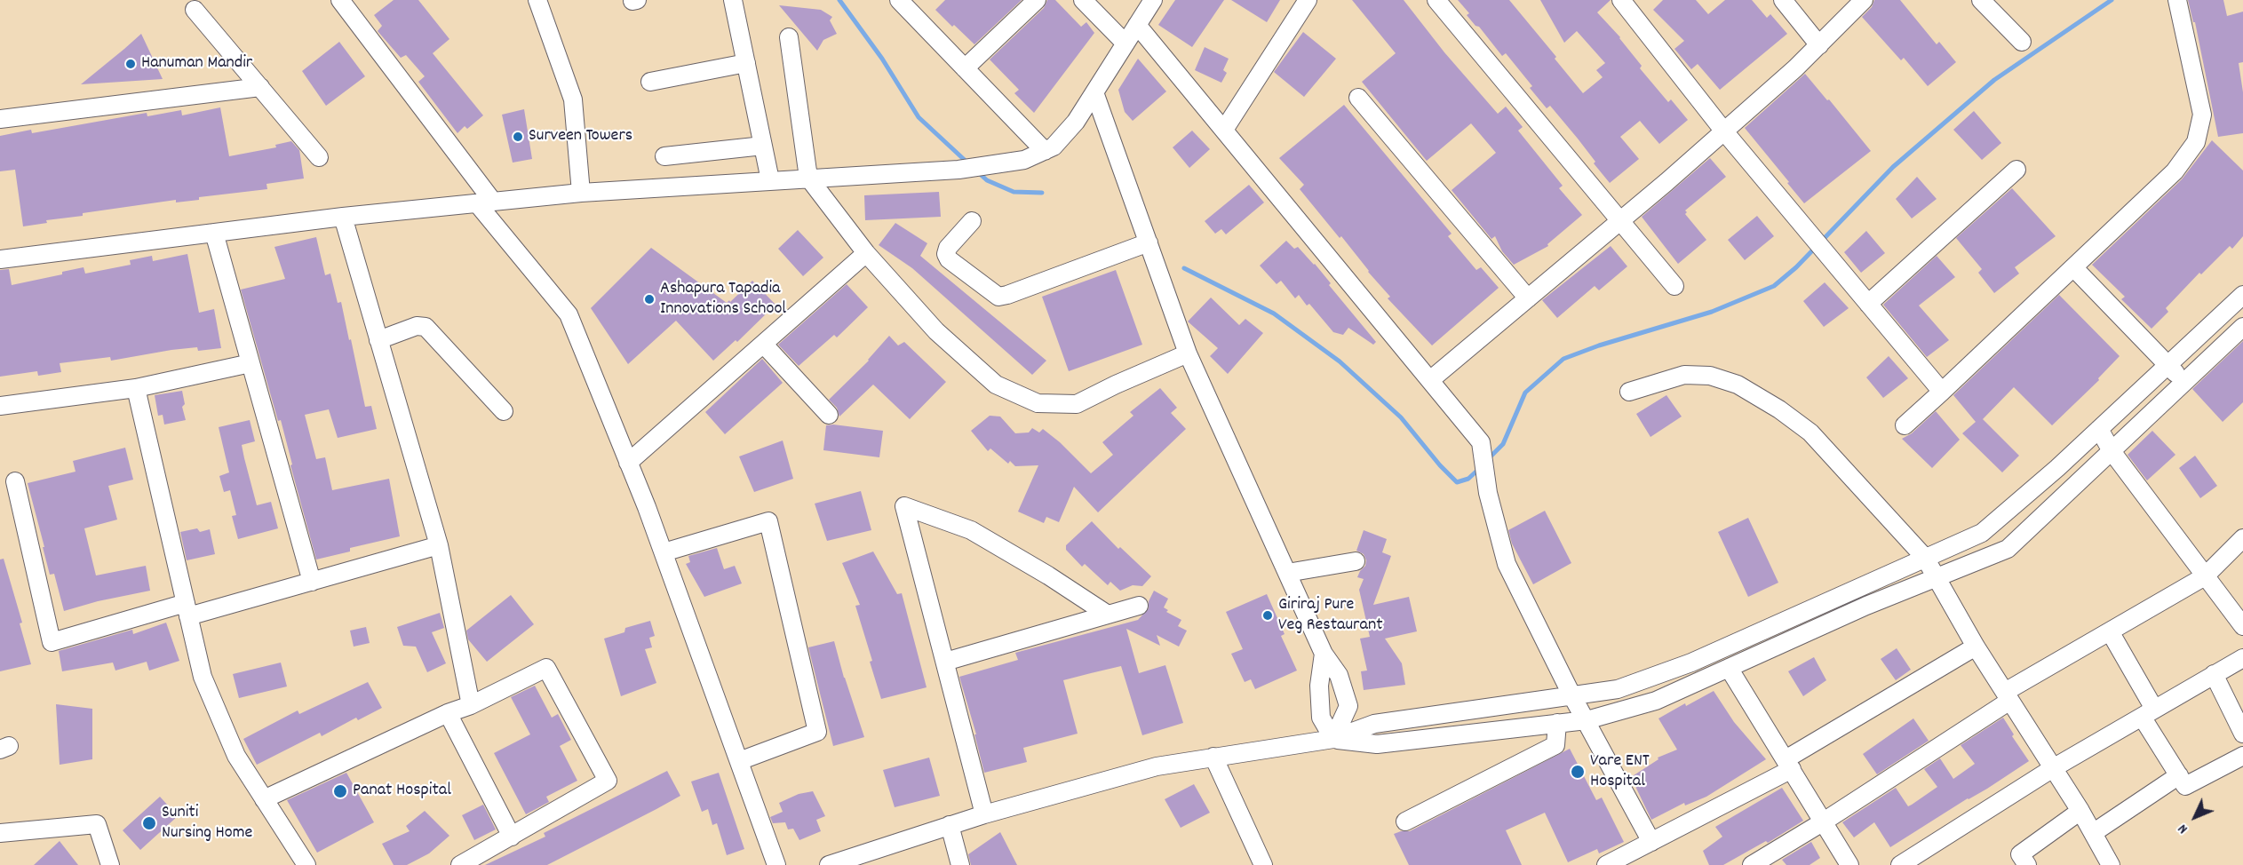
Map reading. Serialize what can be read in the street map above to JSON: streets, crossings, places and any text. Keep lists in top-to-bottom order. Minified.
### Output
{"places":["Hanuman Mandir","Surveen Towers","Ashapura Tapadia Innovations School","Giriraj Pure Veg Restaurant","Vare ENT Hospital","Panat Hospital","Suniti Nursing Home"],"north":"bottom left"}
